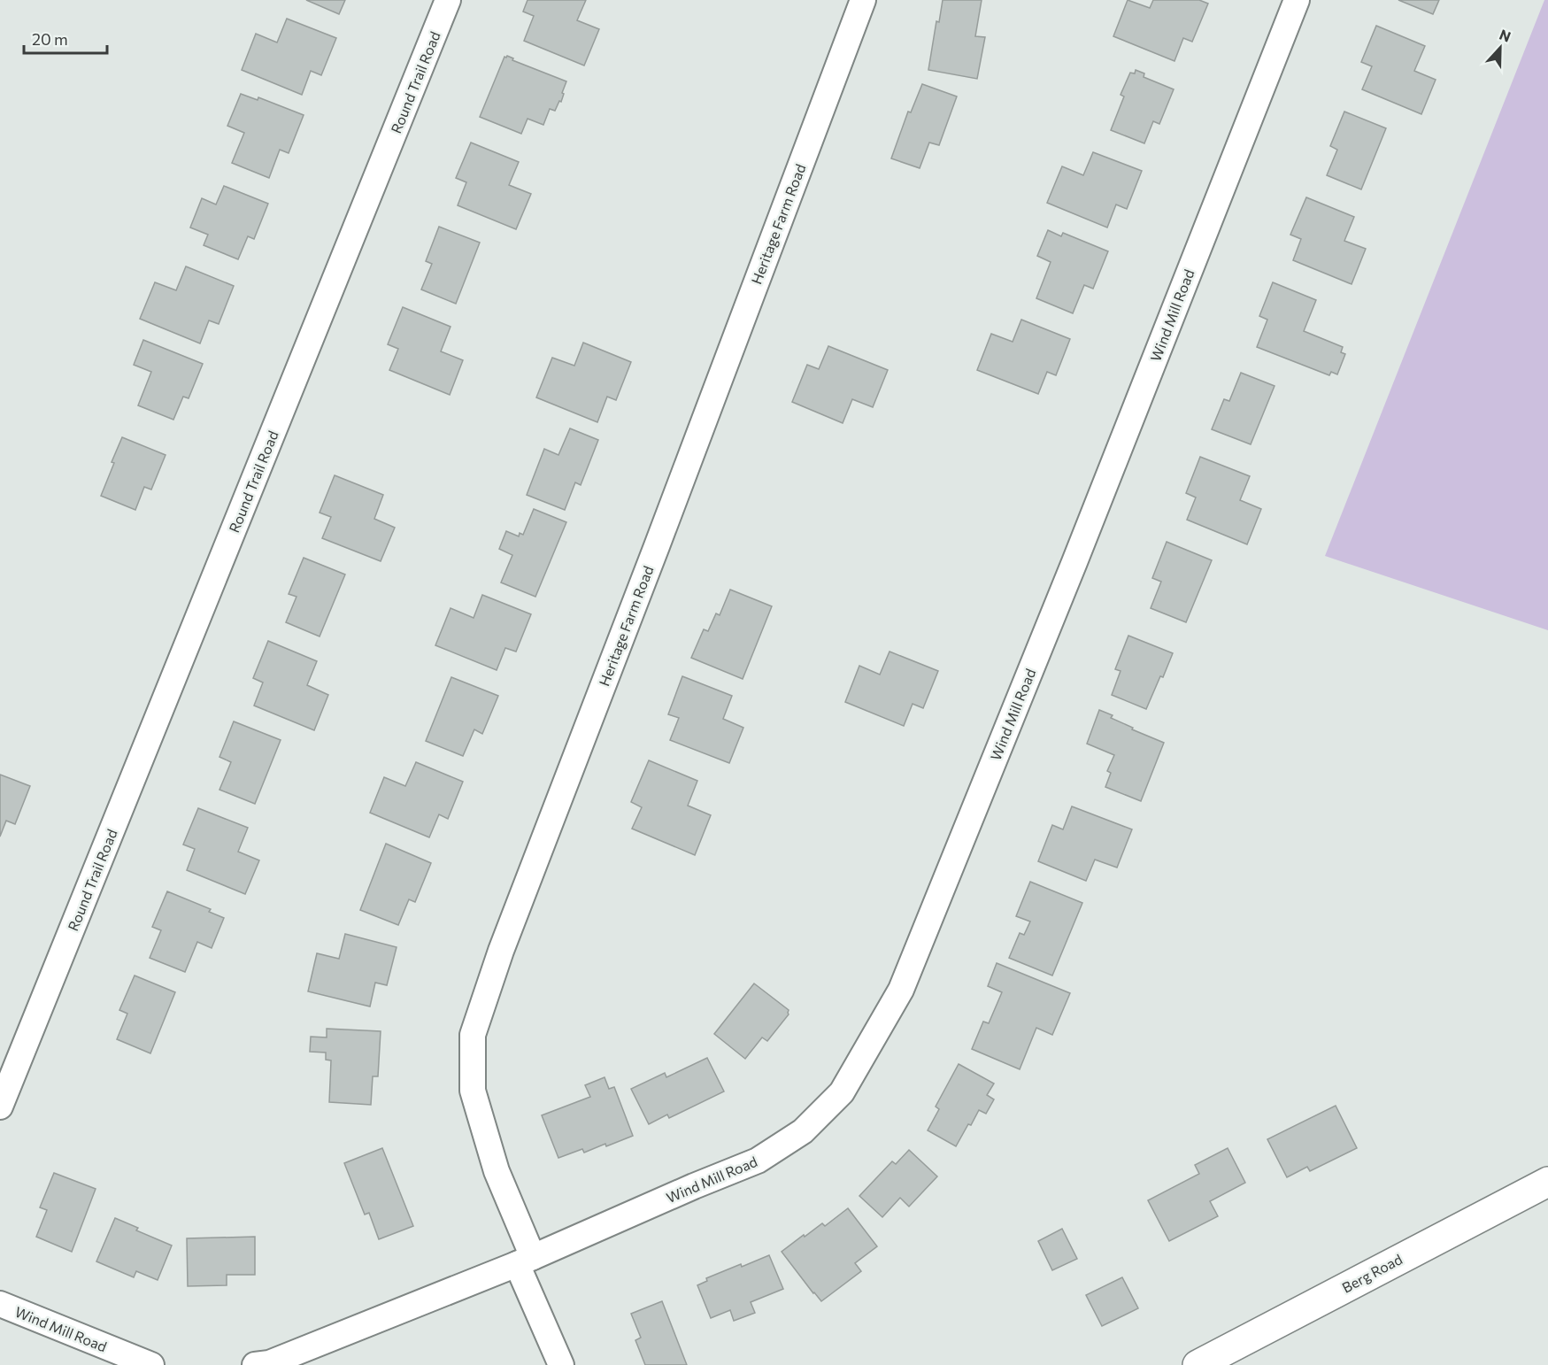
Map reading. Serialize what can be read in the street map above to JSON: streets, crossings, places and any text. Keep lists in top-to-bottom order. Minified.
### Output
{"streets":{"street":["Round Trail Road","Heritage Farm Road","Wind Mill Road","Berg Road"]},"crossings":[["Heritage Farm Road","Wind Mill Road"]],"scale_bar":"20 m","north":"top"}
